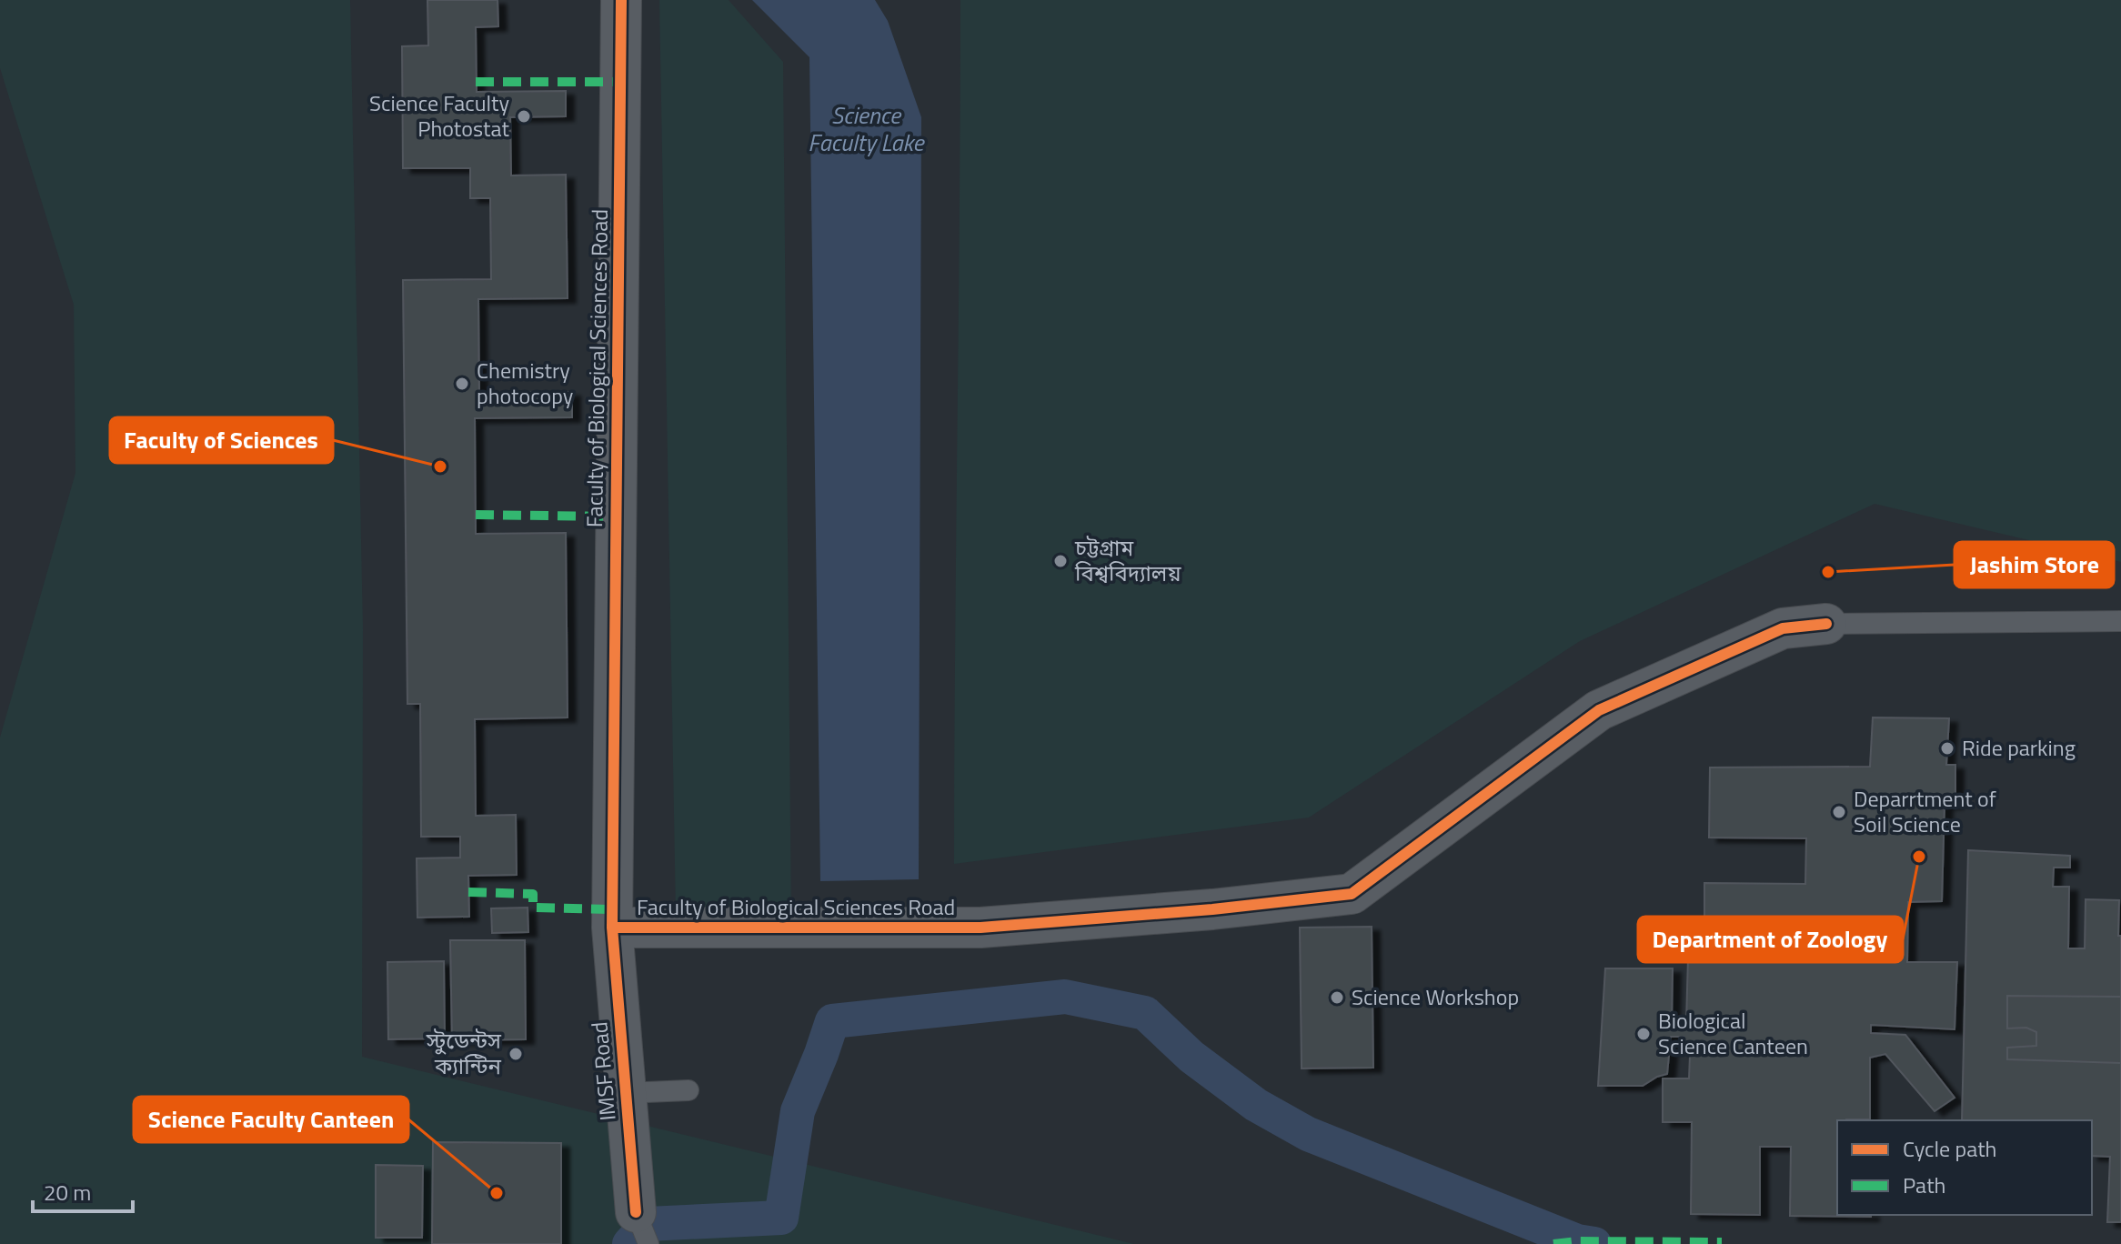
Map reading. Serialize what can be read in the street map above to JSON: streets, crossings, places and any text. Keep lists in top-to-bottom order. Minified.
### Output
{"streets":{"street":["Faculty of Biological Sciences Road","IMSF Road"]},"crossings":[["Faculty of Biological Sciences Road","IMSF Road"]],"water":["Science Faculty Lake"],"places":["Science Faculty Photostat","Chemistry photocopy","Faculty of Sciences","চট্টগ্রাম বিশ্ববিদ্যালয়","Jashim Store","Ride parking","Deparrtment of Soil Science","Department of Zoology","Science Workshop","Biological Science Canteen","স্টুডেন্টস ক্যান্টিন","Science Faculty Canteen"],"legend":["Cycle path","Path"],"scale_bar":"20 m"}
